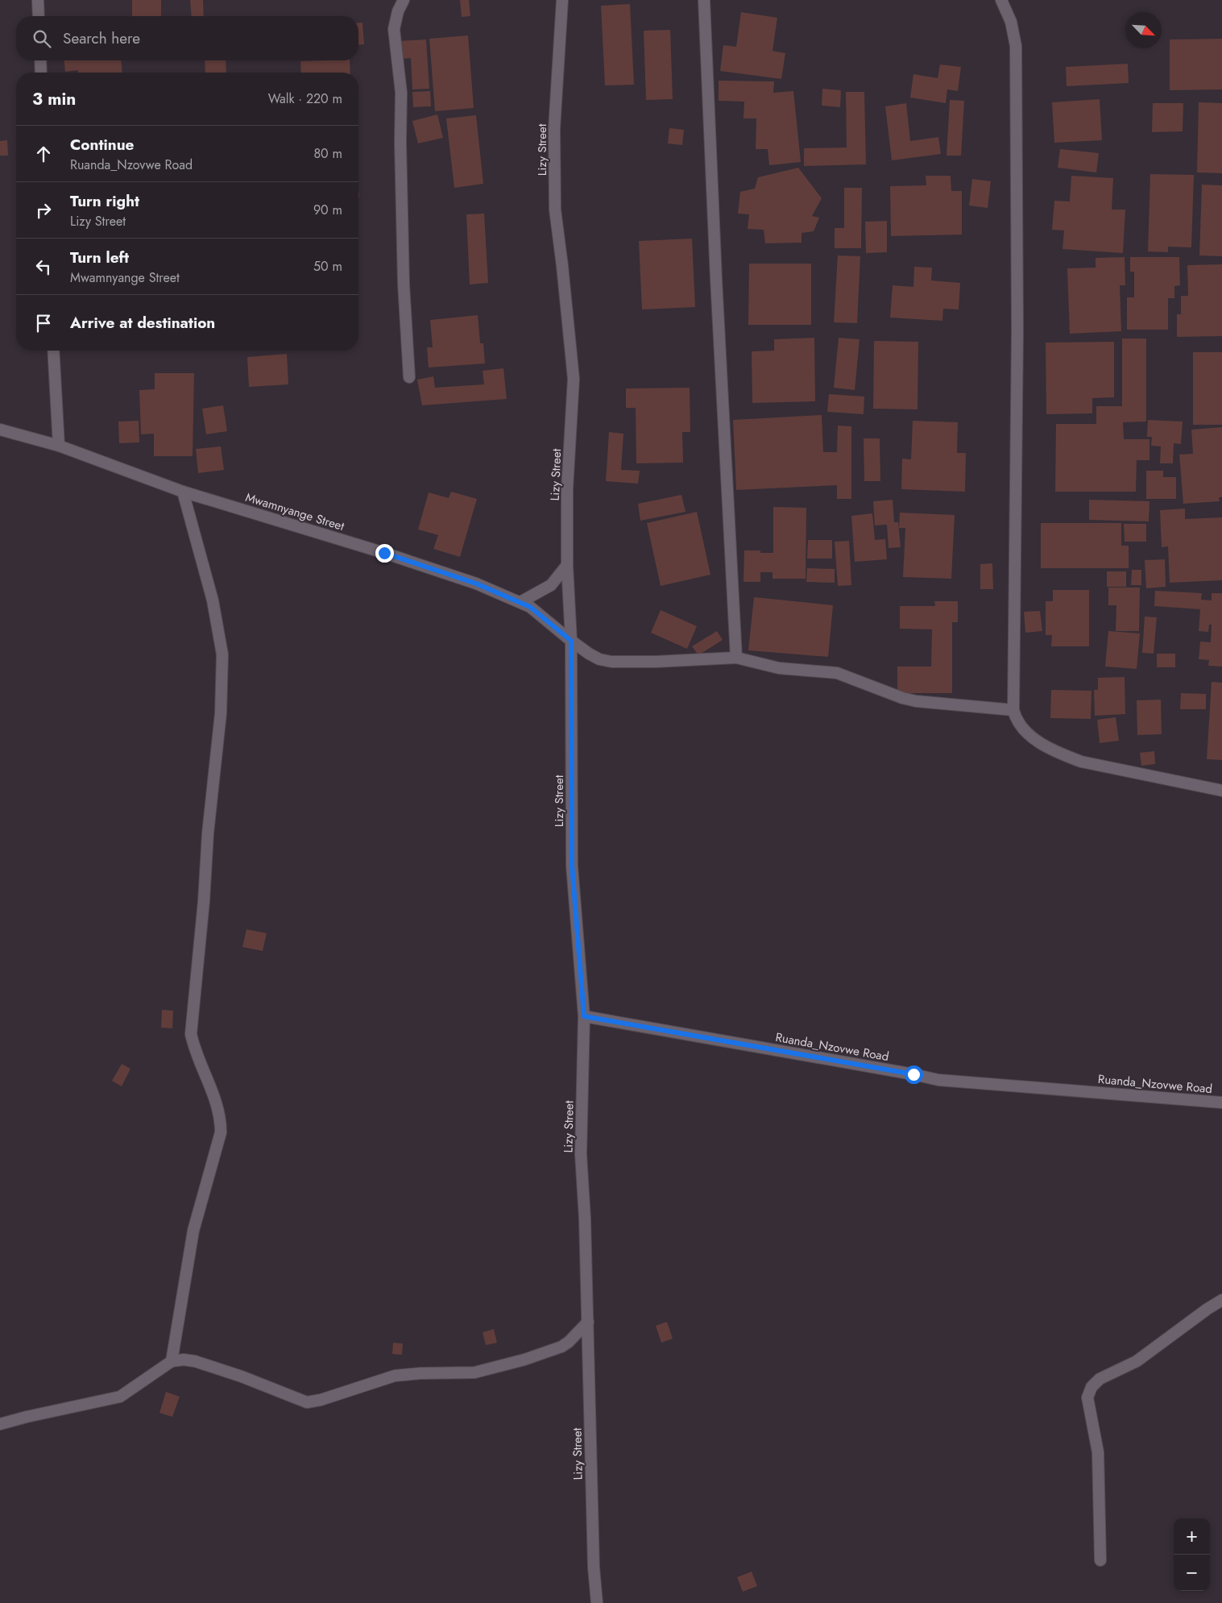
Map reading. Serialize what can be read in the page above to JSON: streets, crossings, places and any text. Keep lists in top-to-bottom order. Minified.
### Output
{"streets":{"street":["Lizy Street","Mwamnyange Street","Ruanda_Nzovwe Road"]},"crossings":[["Lizy Street","Mwamnyange Street"],["Lizy Street","Ruanda_Nzovwe Road"]],"north":"bottom right","page":{"search":"Search here","heading":["3 min","Walk · 220 m"],"list":[["Continue","Ruanda_Nzovwe Road","80 m"],["Turn right","Lizy Street","90 m"],["Turn left","Mwamnyange Street","50 m"],"Arrive at destination"],"map_buttons":["+","−"]}}
